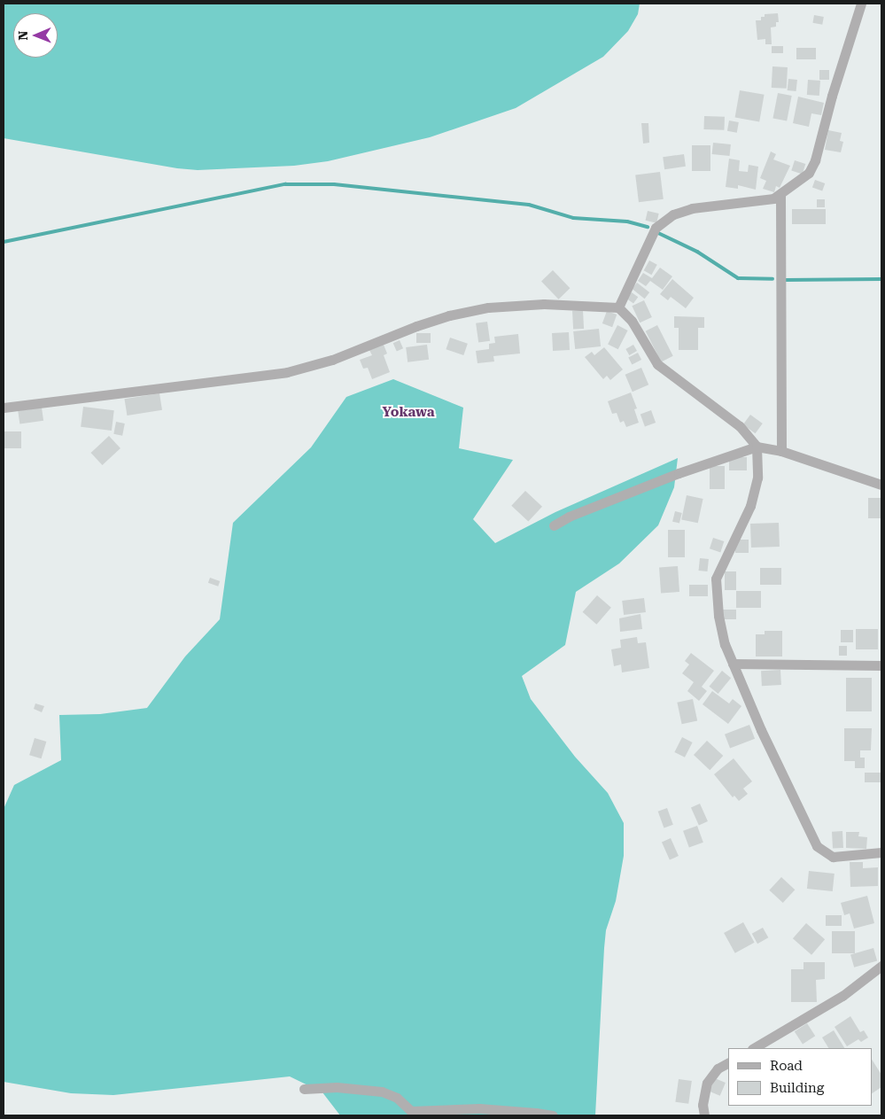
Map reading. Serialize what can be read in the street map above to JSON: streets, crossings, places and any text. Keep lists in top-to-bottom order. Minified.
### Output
{"districts":["Yokawa"],"legend":["Road","Building"],"north":"left"}
